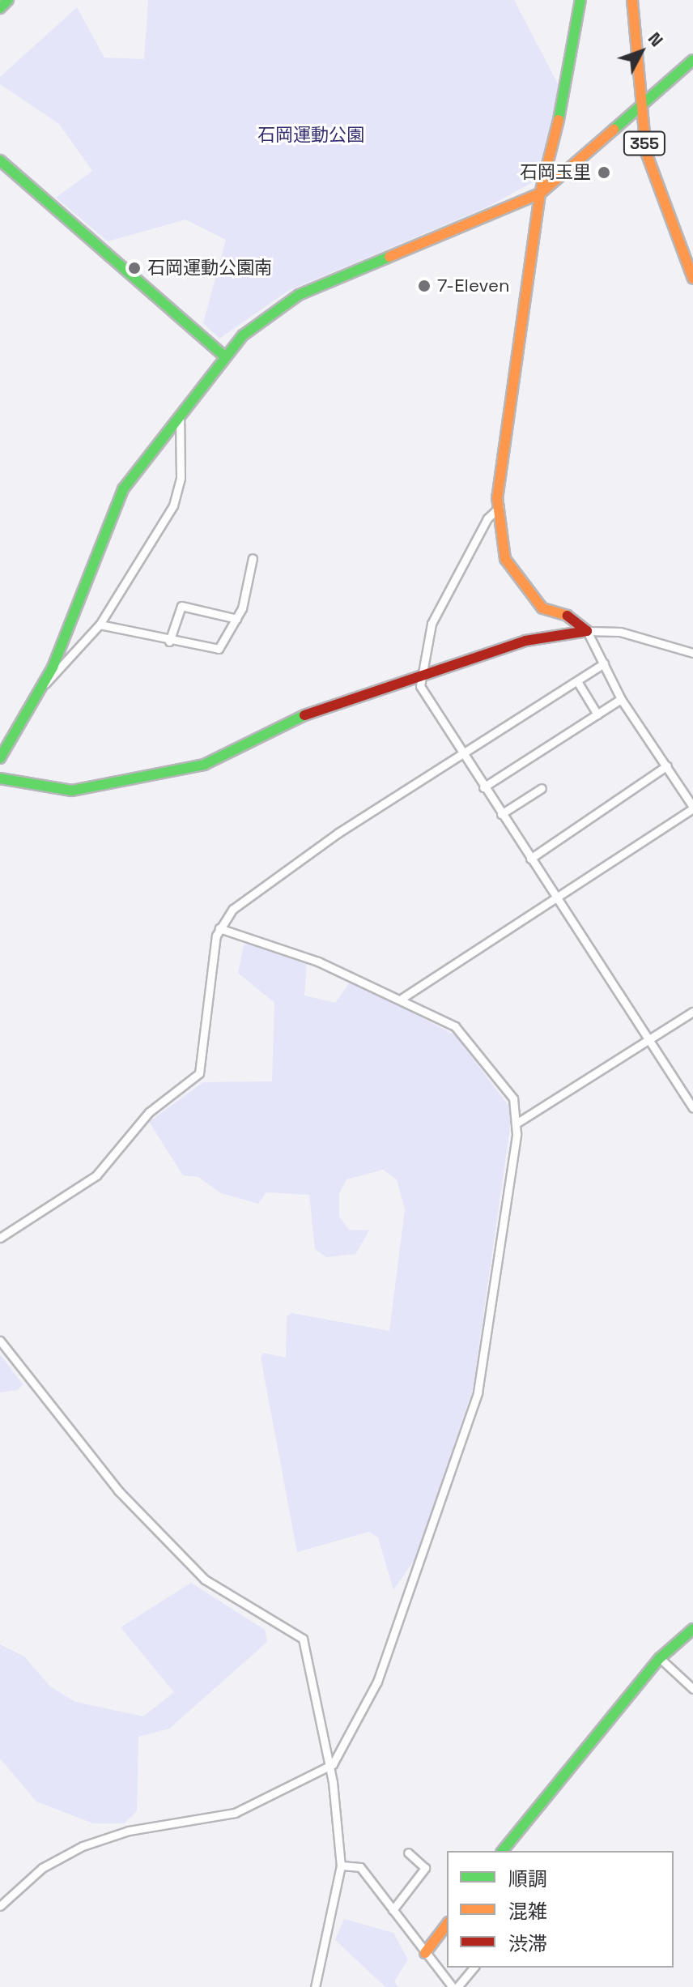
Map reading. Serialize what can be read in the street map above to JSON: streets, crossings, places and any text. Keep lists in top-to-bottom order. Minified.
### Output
{"streets":{"main road":["355"]},"parks":["石岡運動公園"],"places":["石岡玉里","石岡運動公園南","7-Eleven"],"legend":["順調","混雑","渋滞"],"north":"top right"}
